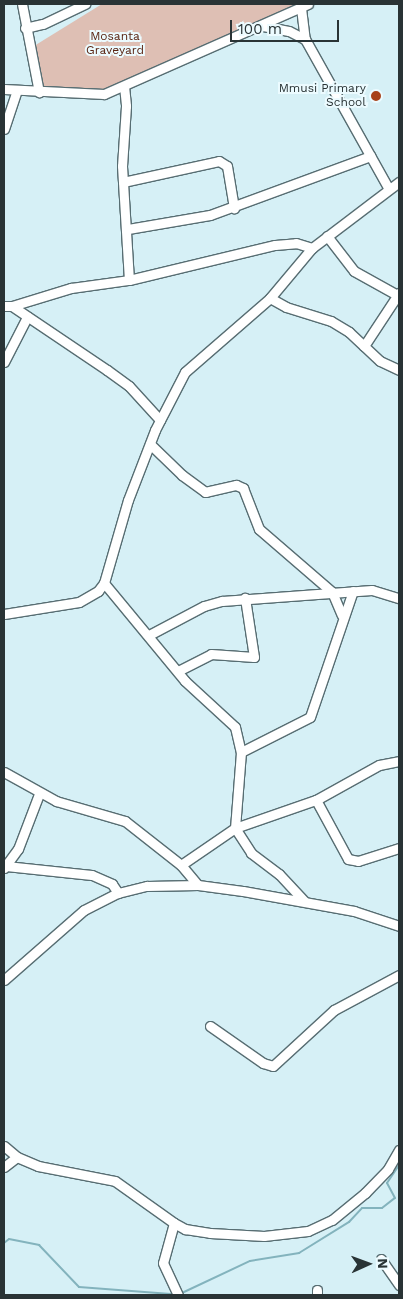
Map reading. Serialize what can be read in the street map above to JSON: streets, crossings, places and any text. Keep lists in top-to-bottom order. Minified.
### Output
{"parks":["Mosanta Graveyard"],"places":["Mmusi Primary School"],"scale_bar":"100 m","north":"right"}
